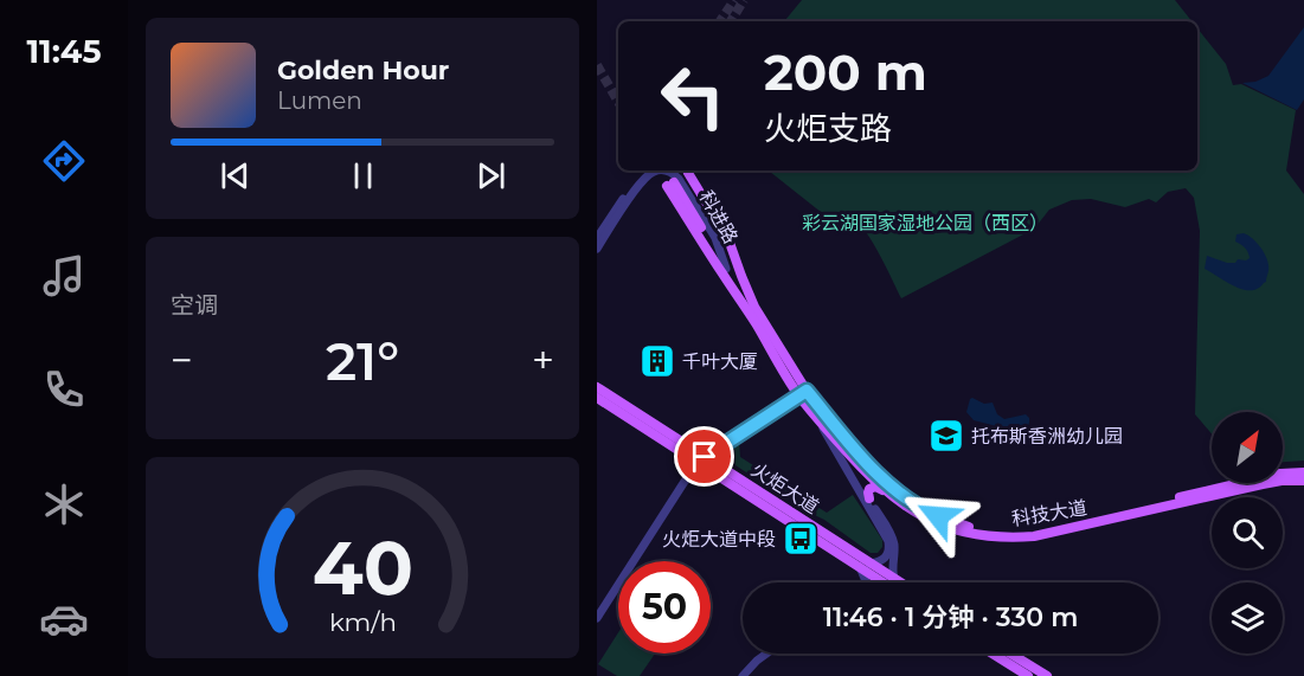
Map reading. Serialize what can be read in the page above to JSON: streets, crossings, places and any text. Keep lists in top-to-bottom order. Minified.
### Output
{"streets":{"main road":["火炬大道","科技大道"],"street":["科进路"]},"crossings":[["科进路","科技大道"]],"parks":["彩云湖国家湿地公园（西区）"],"places":{"building":["千叶大厦"],"school or university":["托布斯香洲幼儿园"],"bus stop":["火炬大道中段"]},"north":"top right","page":{"tabs":"11:45","turn":["200 m","火炬支路"],"song":["Golden Hour","Lumen"],"tile":"空调","heat":["−","21°","+"],"limit":"50","trip":"11:46 · 1 分钟 · 330 m","gauge":["40","km/h"]}}
